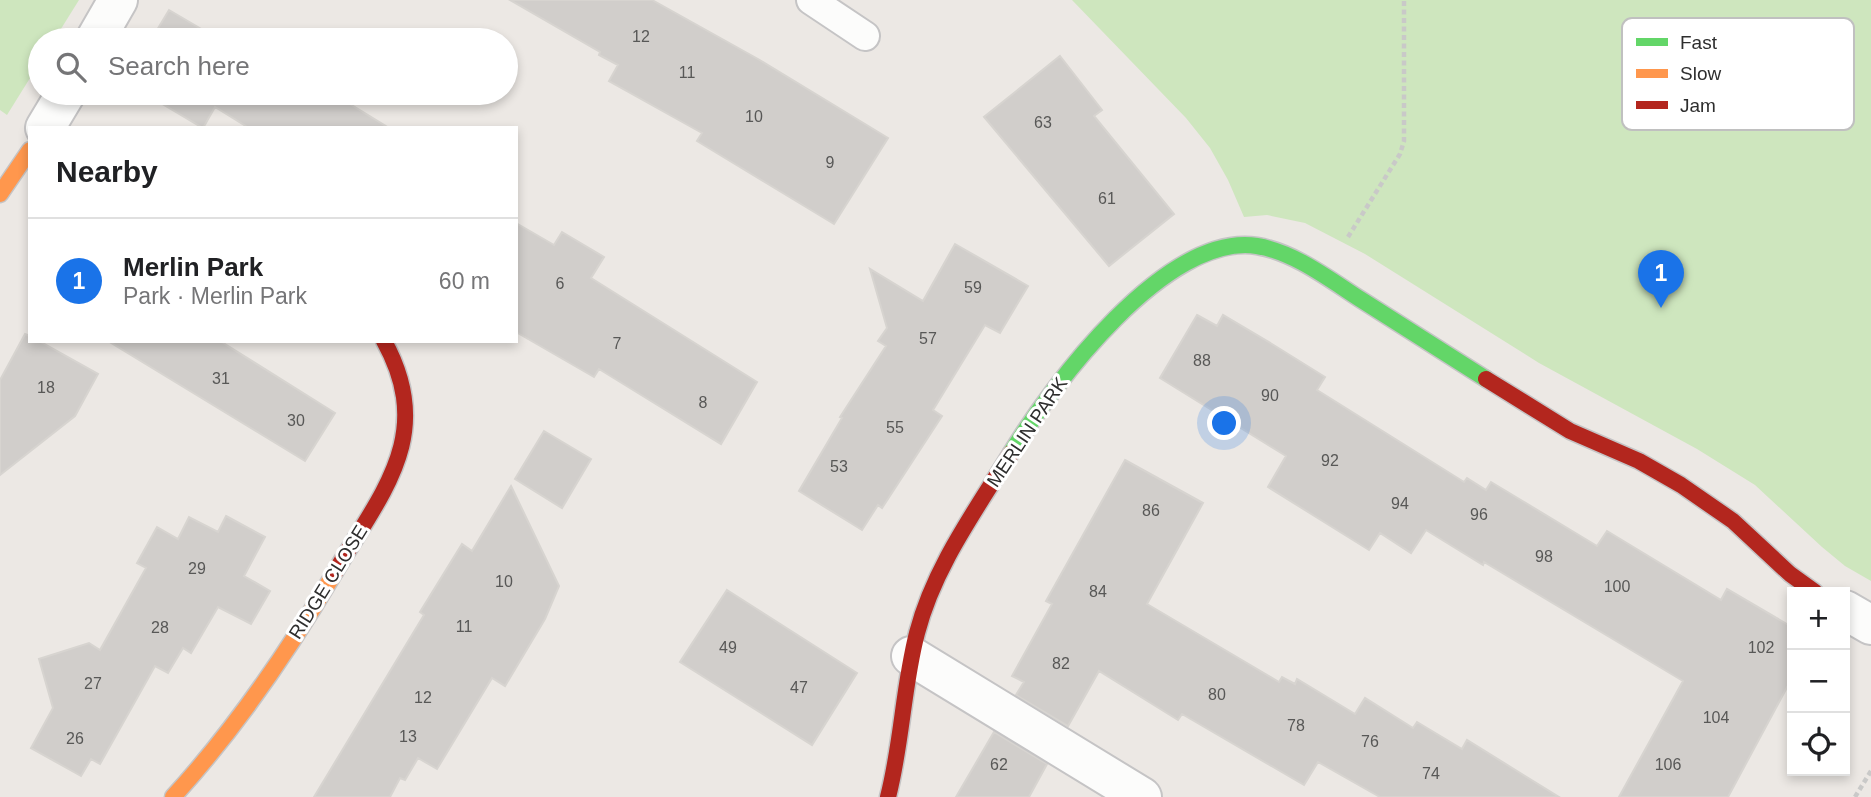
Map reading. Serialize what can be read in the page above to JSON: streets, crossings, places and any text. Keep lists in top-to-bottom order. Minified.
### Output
{"streets":{"street":["MERLIN PARK","RIDGE CLOSE"]},"house_numbers":["12","11","10","63","9","61","6","59","57","7","88","31","18","90","8","30","55","92","53","94","86","96","98","29","10","100","84","11","28","49","102","82","27","47","80","12","104","78","13","26","76","62","106","74"],"legend":["Fast","Slow","Jam"],"page":{"search":"Search here","heading":"Nearby","list":[{"mark":"1","name":"Merlin Park","note":"Park · Merlin Park","value":"60 m"}],"pins":"1","map_buttons":["+","−"]}}
